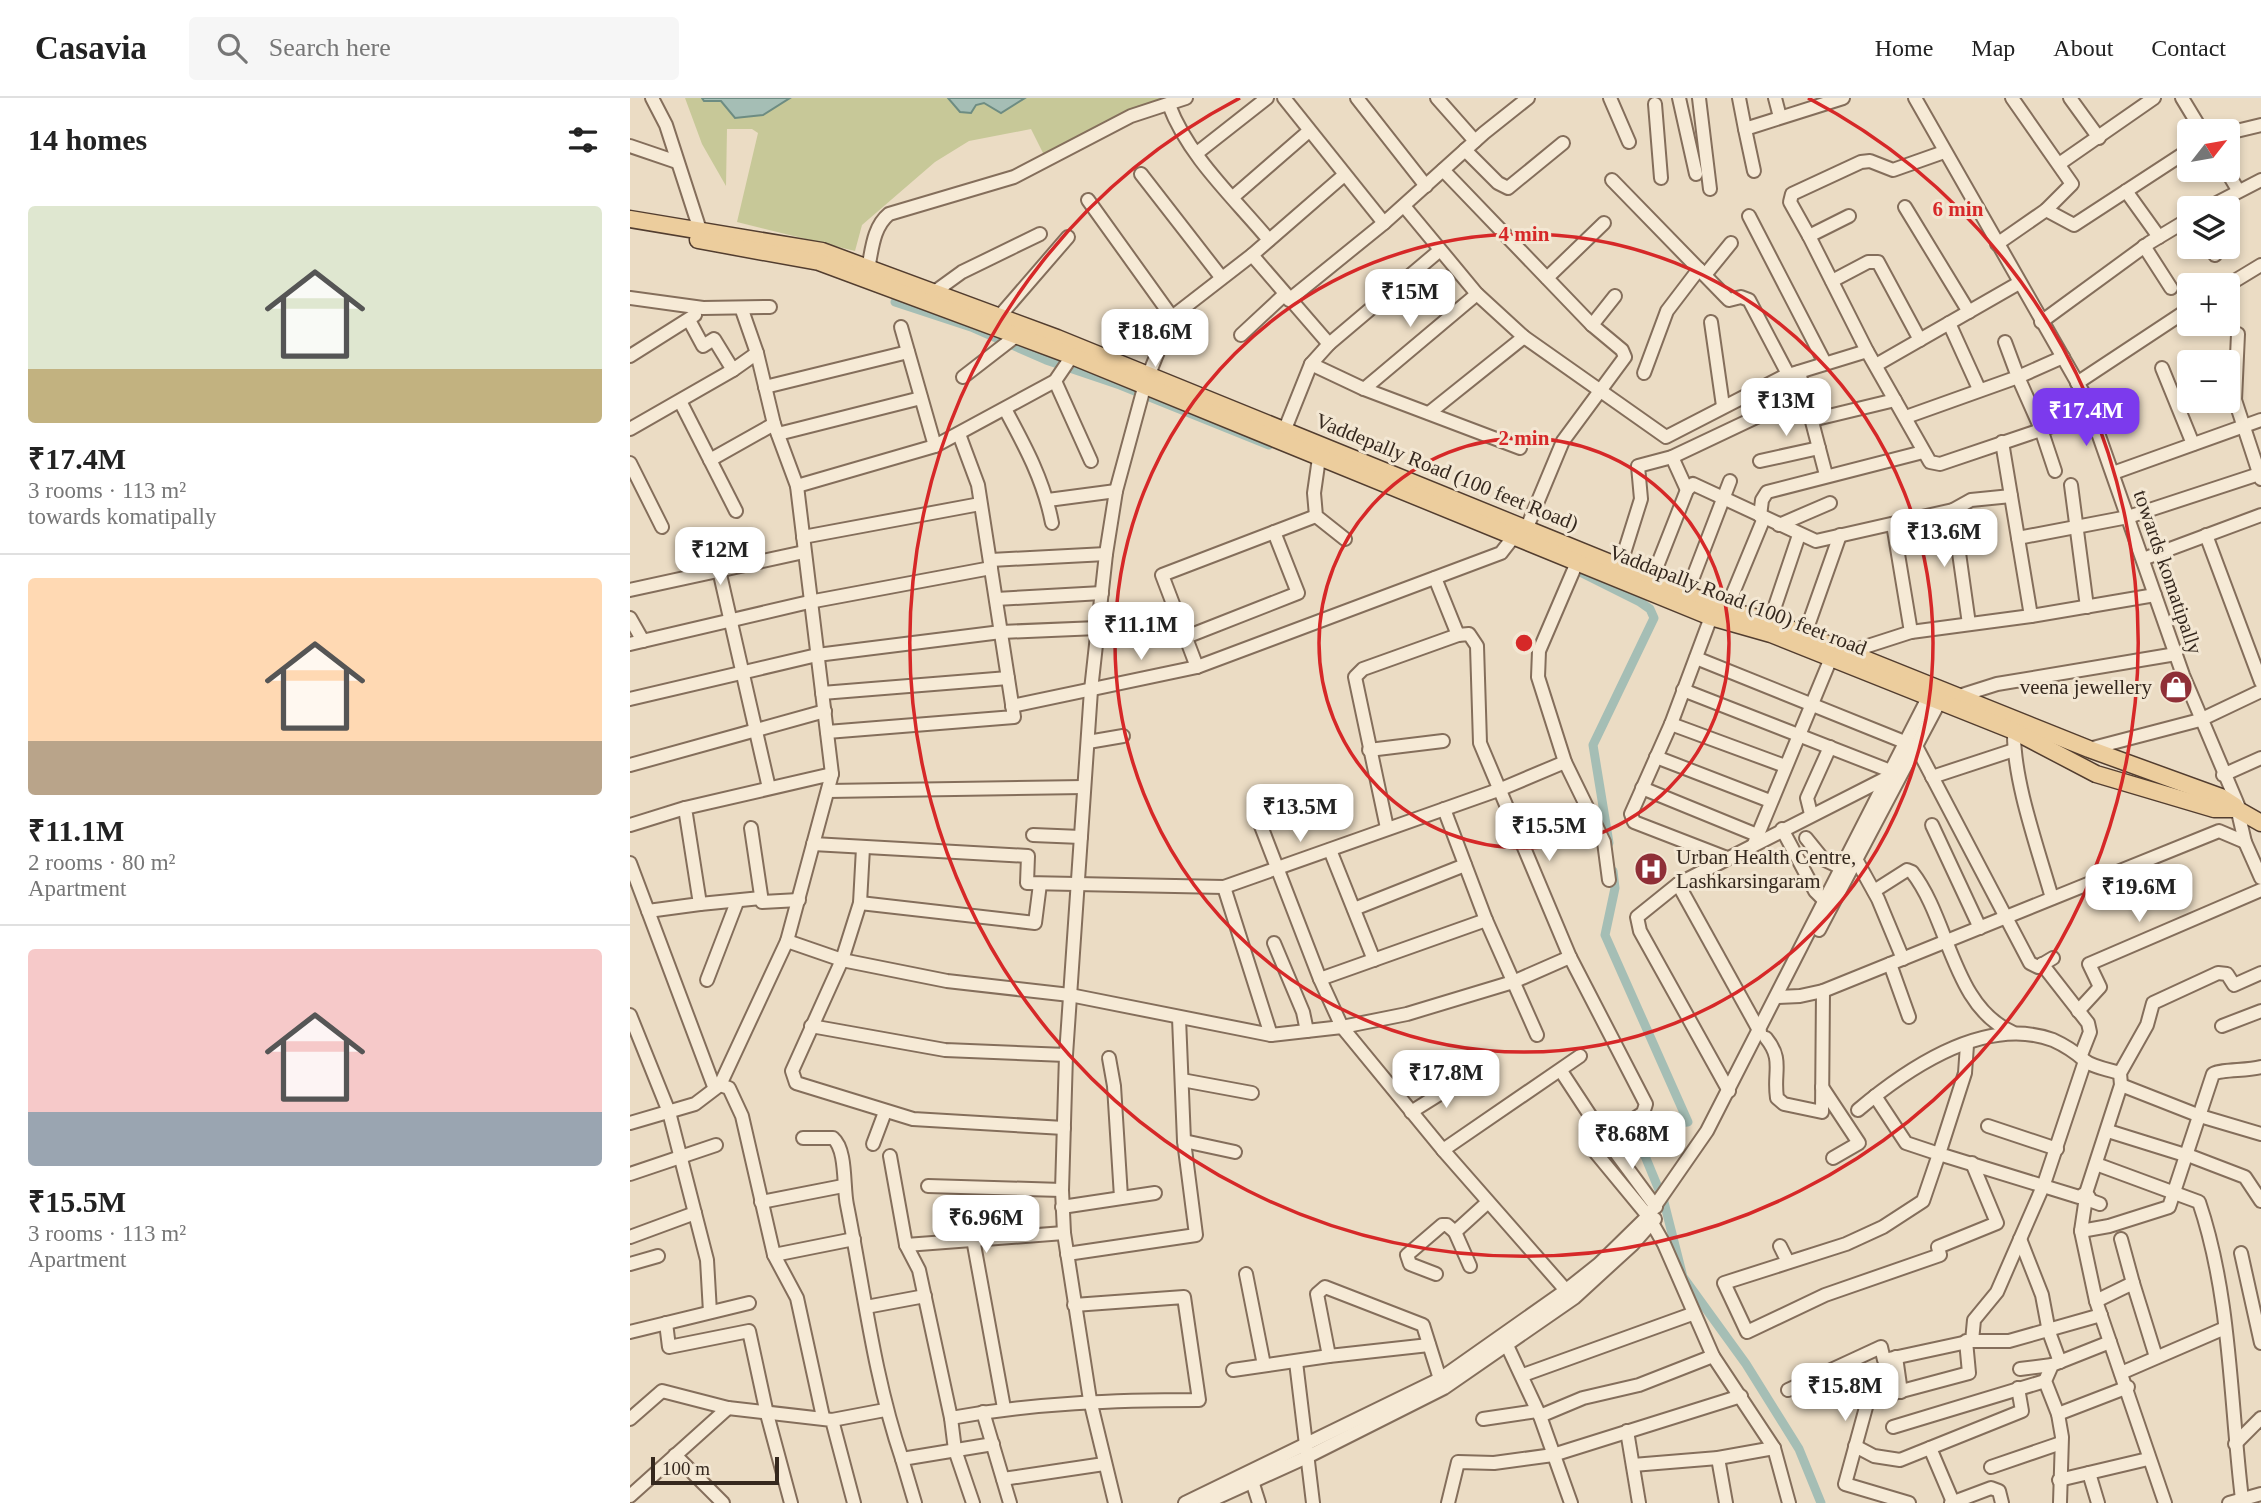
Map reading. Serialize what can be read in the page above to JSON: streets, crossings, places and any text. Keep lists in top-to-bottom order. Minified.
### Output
{"streets":{"main road":["Vaddepally Road (100 feet Road)","Vaddapally Road (100) feet road"],"street":["towards komatipally"]},"crossings":[["Vaddepally Road (100 feet Road)","Vaddapally Road (100) feet road"],["towards komatipally","Vaddapally Road (100) feet road"]],"places":{"shop":["veena jewellery"],"hospital":["Urban Health Centre, Lashkarsingaram"]},"scale_bar":"100 m","north":"top right","page":{"header":"Casavia","search":"Search here","nav":["Home","Map","About","Contact"],"heading":"14 homes","map_buttons":["+","−"],"list":[{"name":"₹17.4M","note":"3 rooms · 113 m² · towards komatipally"},{"name":"₹11.1M","note":"2 rooms · 80 m² · Apartment"},{"name":"₹15.5M","note":"3 rooms · 113 m² · Apartment"}],"price":["₹15M","₹18.6M","₹13M","₹17.4M","₹13.6M","₹12M","₹11.1M","₹13.5M","₹15.5M","₹19.6M","₹17.8M","₹8.68M","₹6.96M","₹15.8M"],"scale":"100 m"},"rings":["6 min","4 min","2 min"]}
